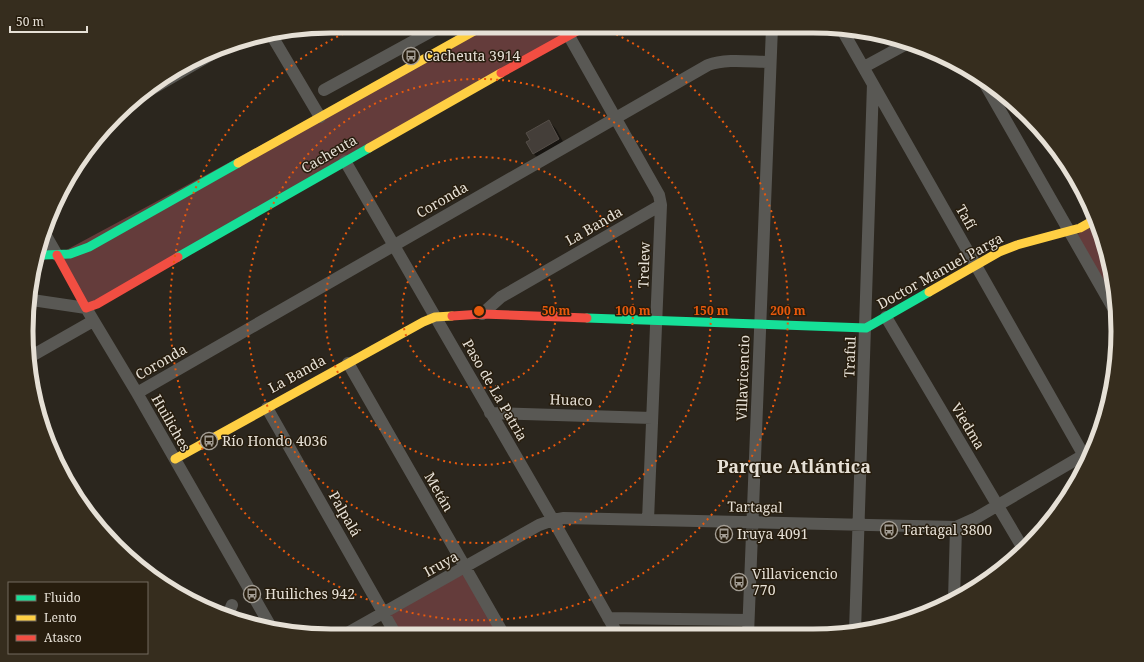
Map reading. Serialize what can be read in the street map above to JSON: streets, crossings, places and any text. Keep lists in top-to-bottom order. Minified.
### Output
{"streets":{"street":["Cacheuta","Coronda","Tafí","La Banda","Trelew","Doctor Manuel Parga","Traful","Villavicencio","Paso de La Patria","Huaco","Huiliches","Viedma","Metán","Tartagal","Palpalá","Iruya"]},"crossings":[["Cacheuta","Trelew"],["Cacheuta","Paso de La Patria"],["Cacheuta","Huiliches"],["Coronda","Trelew"],["Coronda","Villavicencio"],["Coronda","Paso de La Patria"],["Coronda","Huiliches"],["Tafí","Doctor Manuel Parga"],["Tafí","Traful"],["La Banda","Trelew"],["La Banda","Doctor Manuel Parga"],["La Banda","Traful"],["La Banda","Villavicencio"],["La Banda","Paso de La Patria"],["La Banda","Huiliches"],["La Banda","Metán"],["La Banda","Palpalá"],["Trelew","Huaco"],["Trelew","Tartagal"],["Doctor Manuel Parga","Traful"],["Doctor Manuel Parga","Viedma"],["Traful","Tartagal"],["Villavicencio","Tartagal"],["Paso de La Patria","Huaco"],["Paso de La Patria","Tartagal"],["Paso de La Patria","Iruya"],["Metán","Iruya"],["Tartagal","Iruya"],["Palpalá","Iruya"]],"districts":["Parque Atlántica"],"places":{"bus stop":["Cacheuta 3914","Río Hondo 4036","Tartagal 3800","Iruya 4091","Villavicencio 770","Huiliches 942"]},"legend":["Fluido","Lento","Atasco"],"scale_bar":"50 m","rings":["50 m","100 m","150 m","200 m"]}
